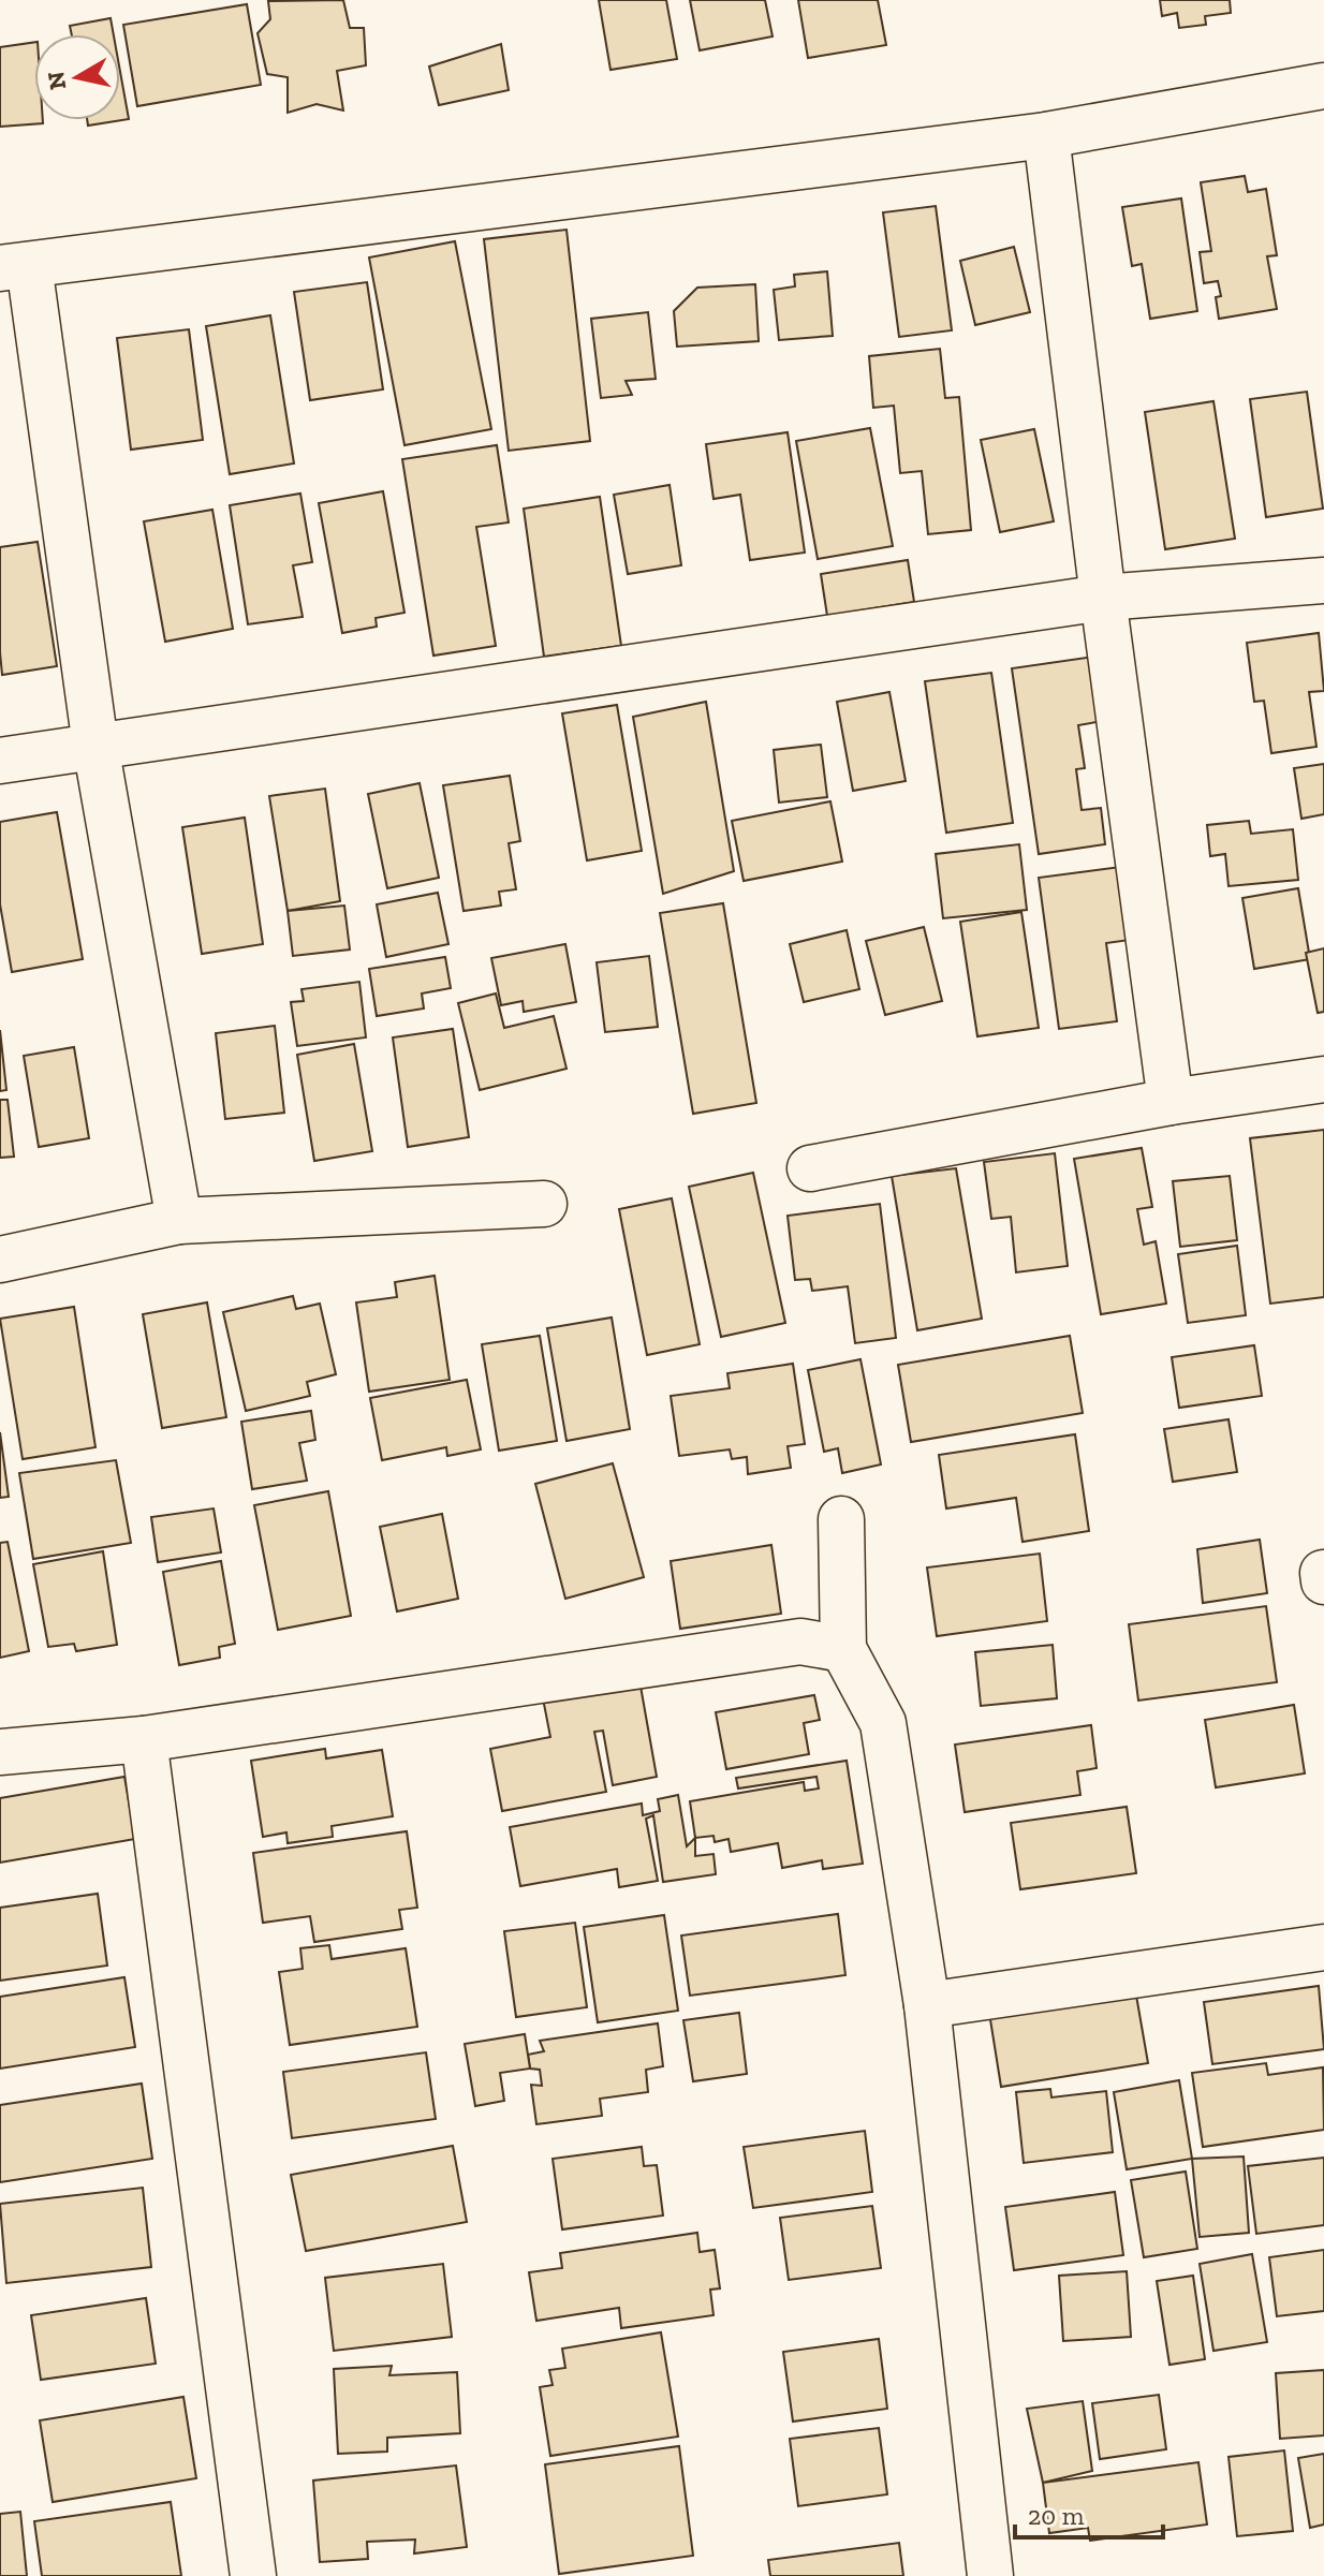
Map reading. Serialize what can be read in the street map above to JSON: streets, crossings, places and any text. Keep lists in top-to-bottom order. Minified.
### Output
{"scale_bar":"20 m","north":"left"}
